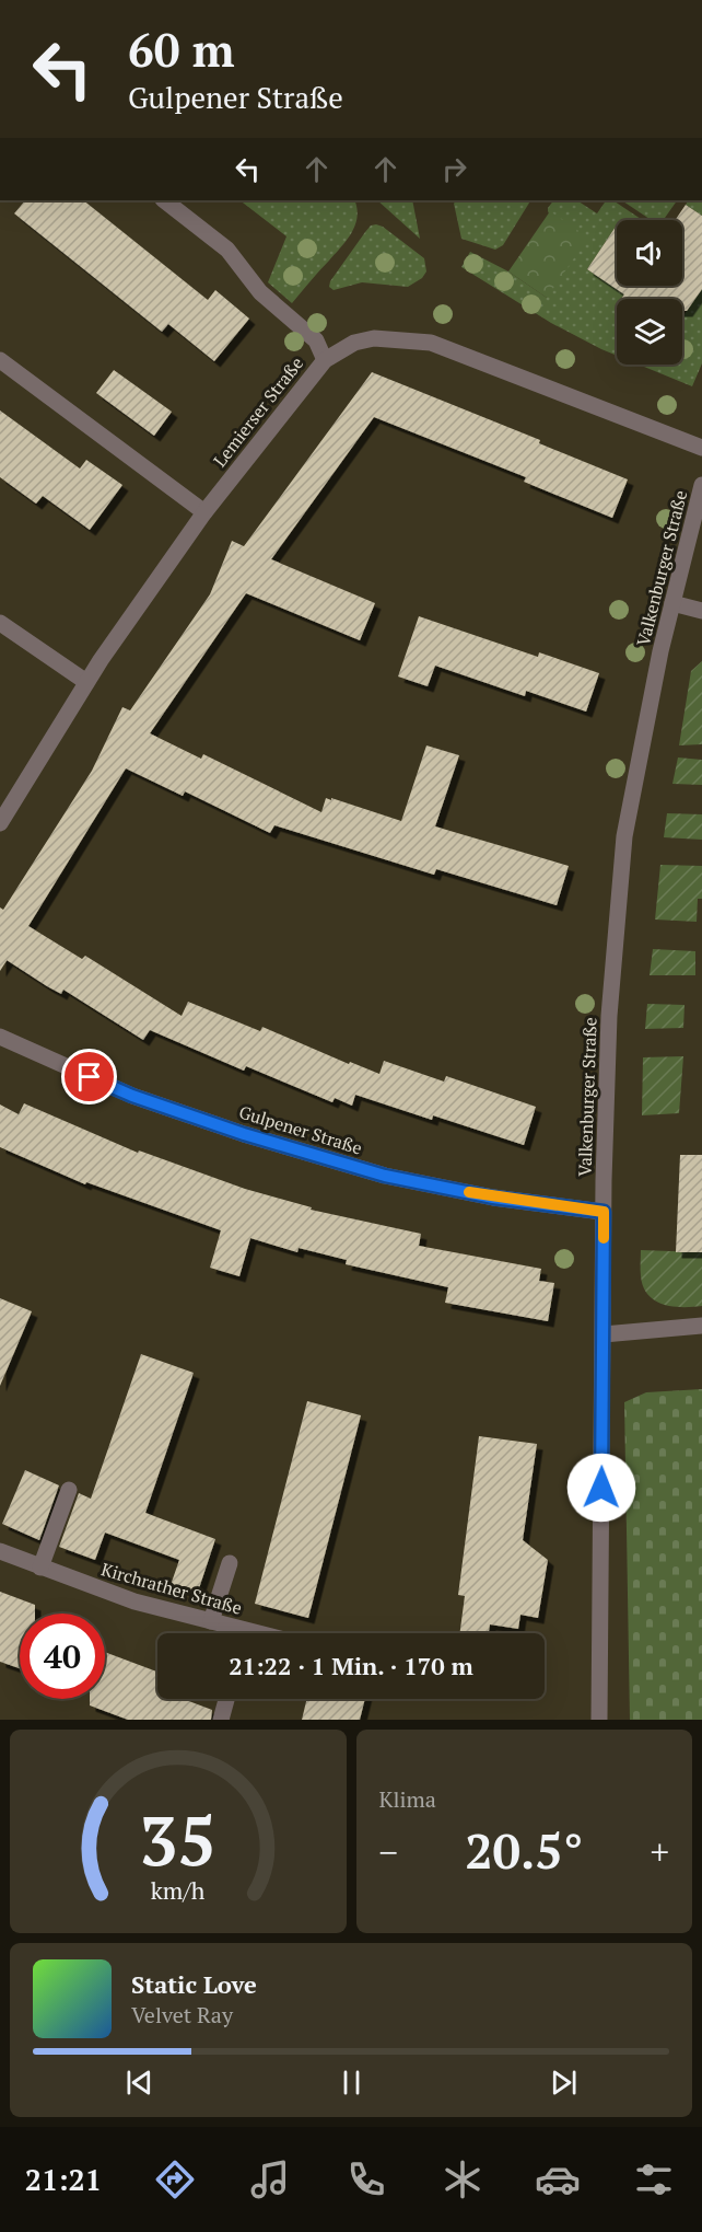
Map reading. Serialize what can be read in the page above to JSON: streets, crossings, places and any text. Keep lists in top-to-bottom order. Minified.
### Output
{"streets":{"street":["Lemierser Straße","Valkenburger Straße","Gulpener Straße","Kirchrather Straße"]},"crossings":[["Valkenburger Straße","Gulpener Straße"]],"page":{"turn":["60 m","Gulpener Straße"],"limit":"40","trip":"21:22 · 1 Min. · 170 m","tile":"Klima","heat":["−","20.5°","+"],"song":["Static Love","Velvet Ray"],"tabs":"21:21","gauge":["35","km/h"]}}
